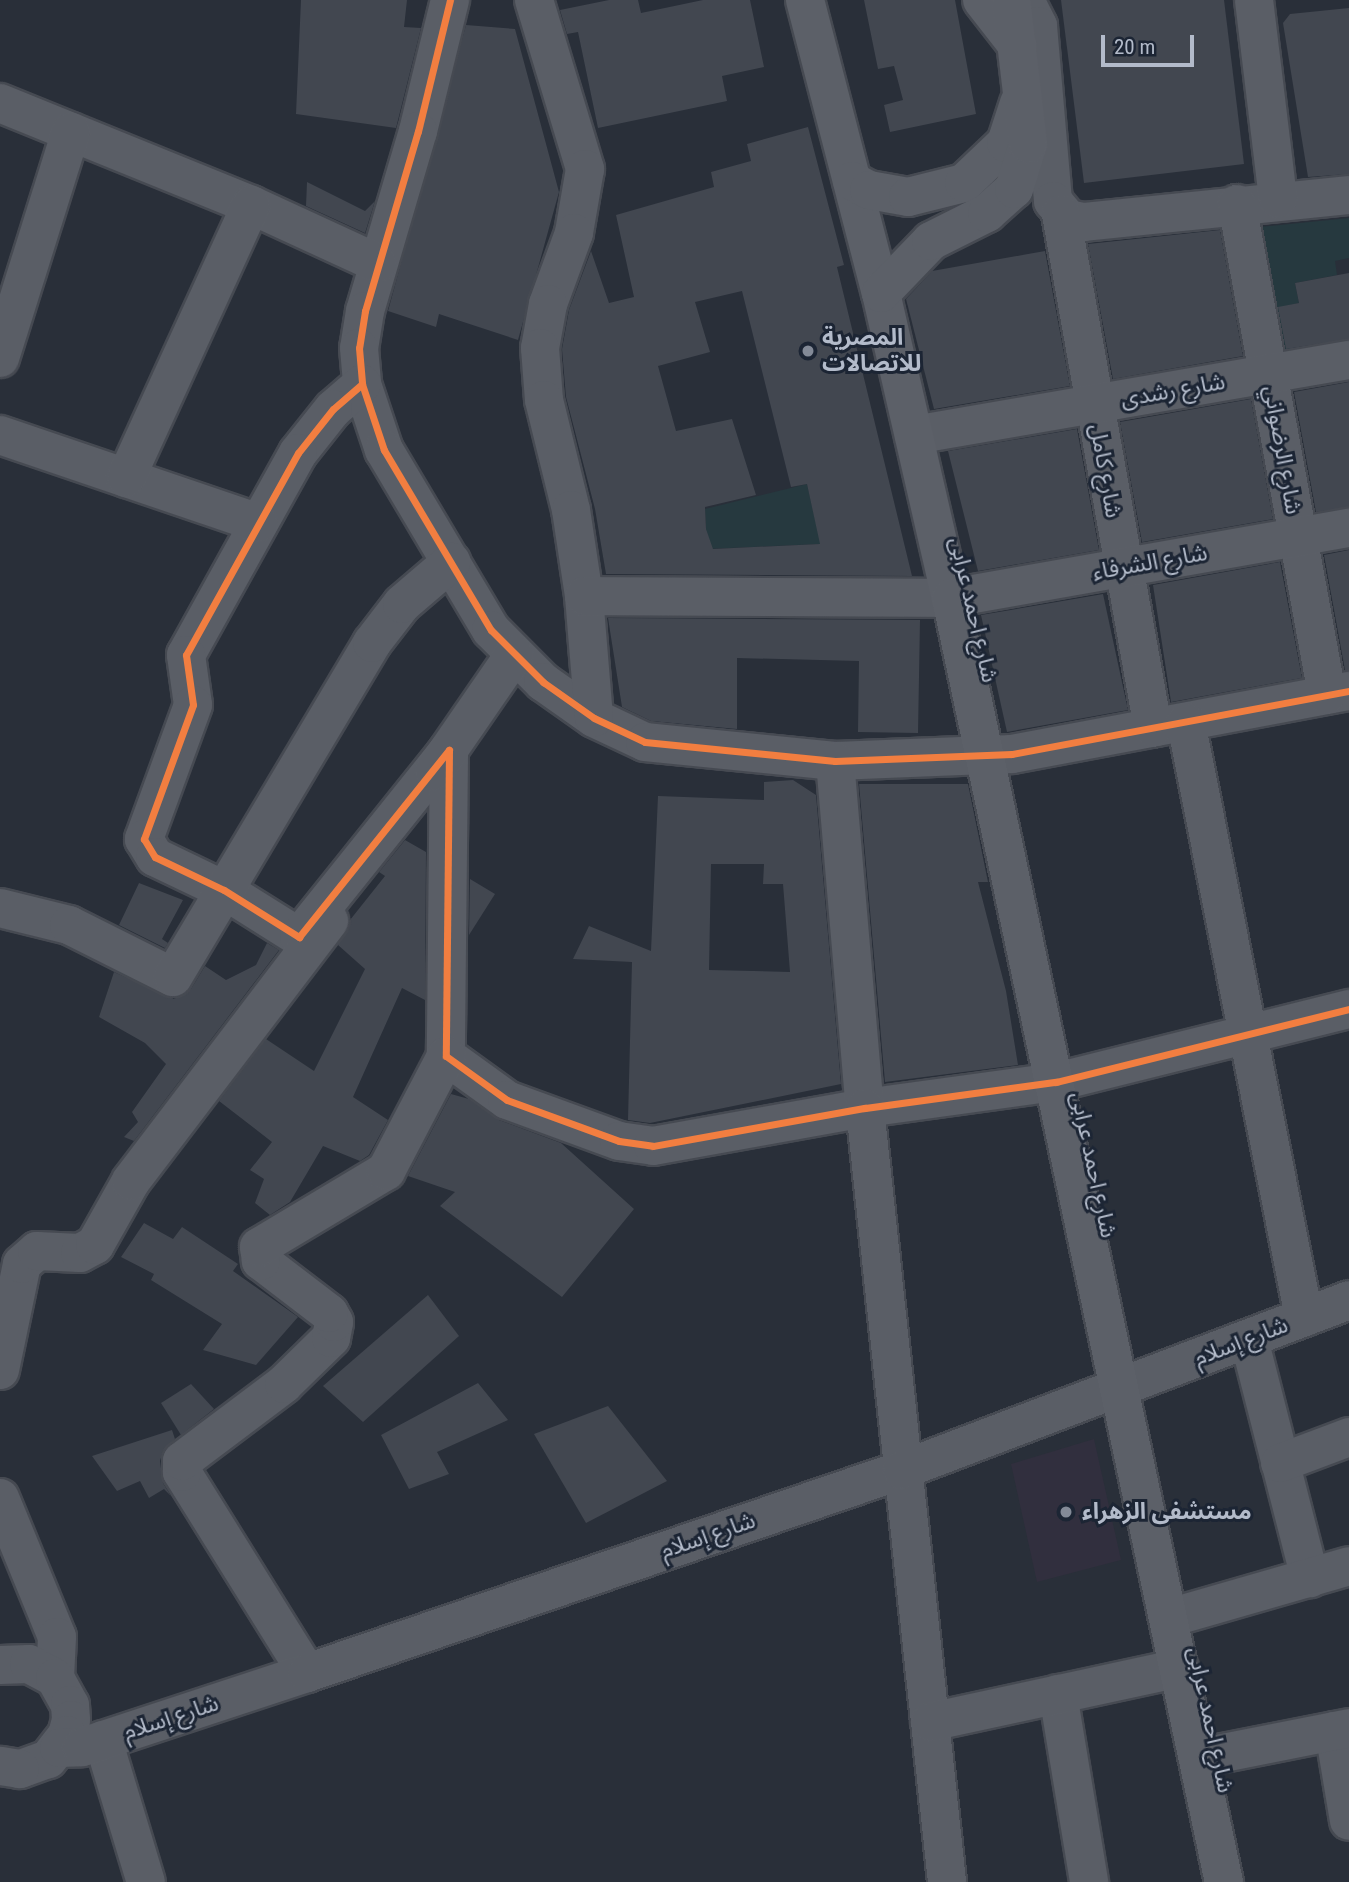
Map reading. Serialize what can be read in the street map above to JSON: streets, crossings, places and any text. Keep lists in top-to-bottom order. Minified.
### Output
{"streets":{"main road":["شارع احمد عرابى"],"street":["شارع رشدى","شارع الرضواني","شارع كامل","شارع الشرفاء","شارع إسلام"]},"crossings":[["شارع رشدى","شارع الرضواني"],["شارع رشدى","شارع كامل"],["شارع رشدى","شارع احمد عرابى"],["شارع الرضواني","شارع الشرفاء"],["شارع كامل","شارع الشرفاء"],["شارع كامل","شارع إسلام"],["شارع الشرفاء","شارع احمد عرابى"],["شارع احمد عرابى","شارع إسلام"]],"places":["المصرية للاتصالات","مستشفى الزهراء"],"scale_bar":"20 m"}
